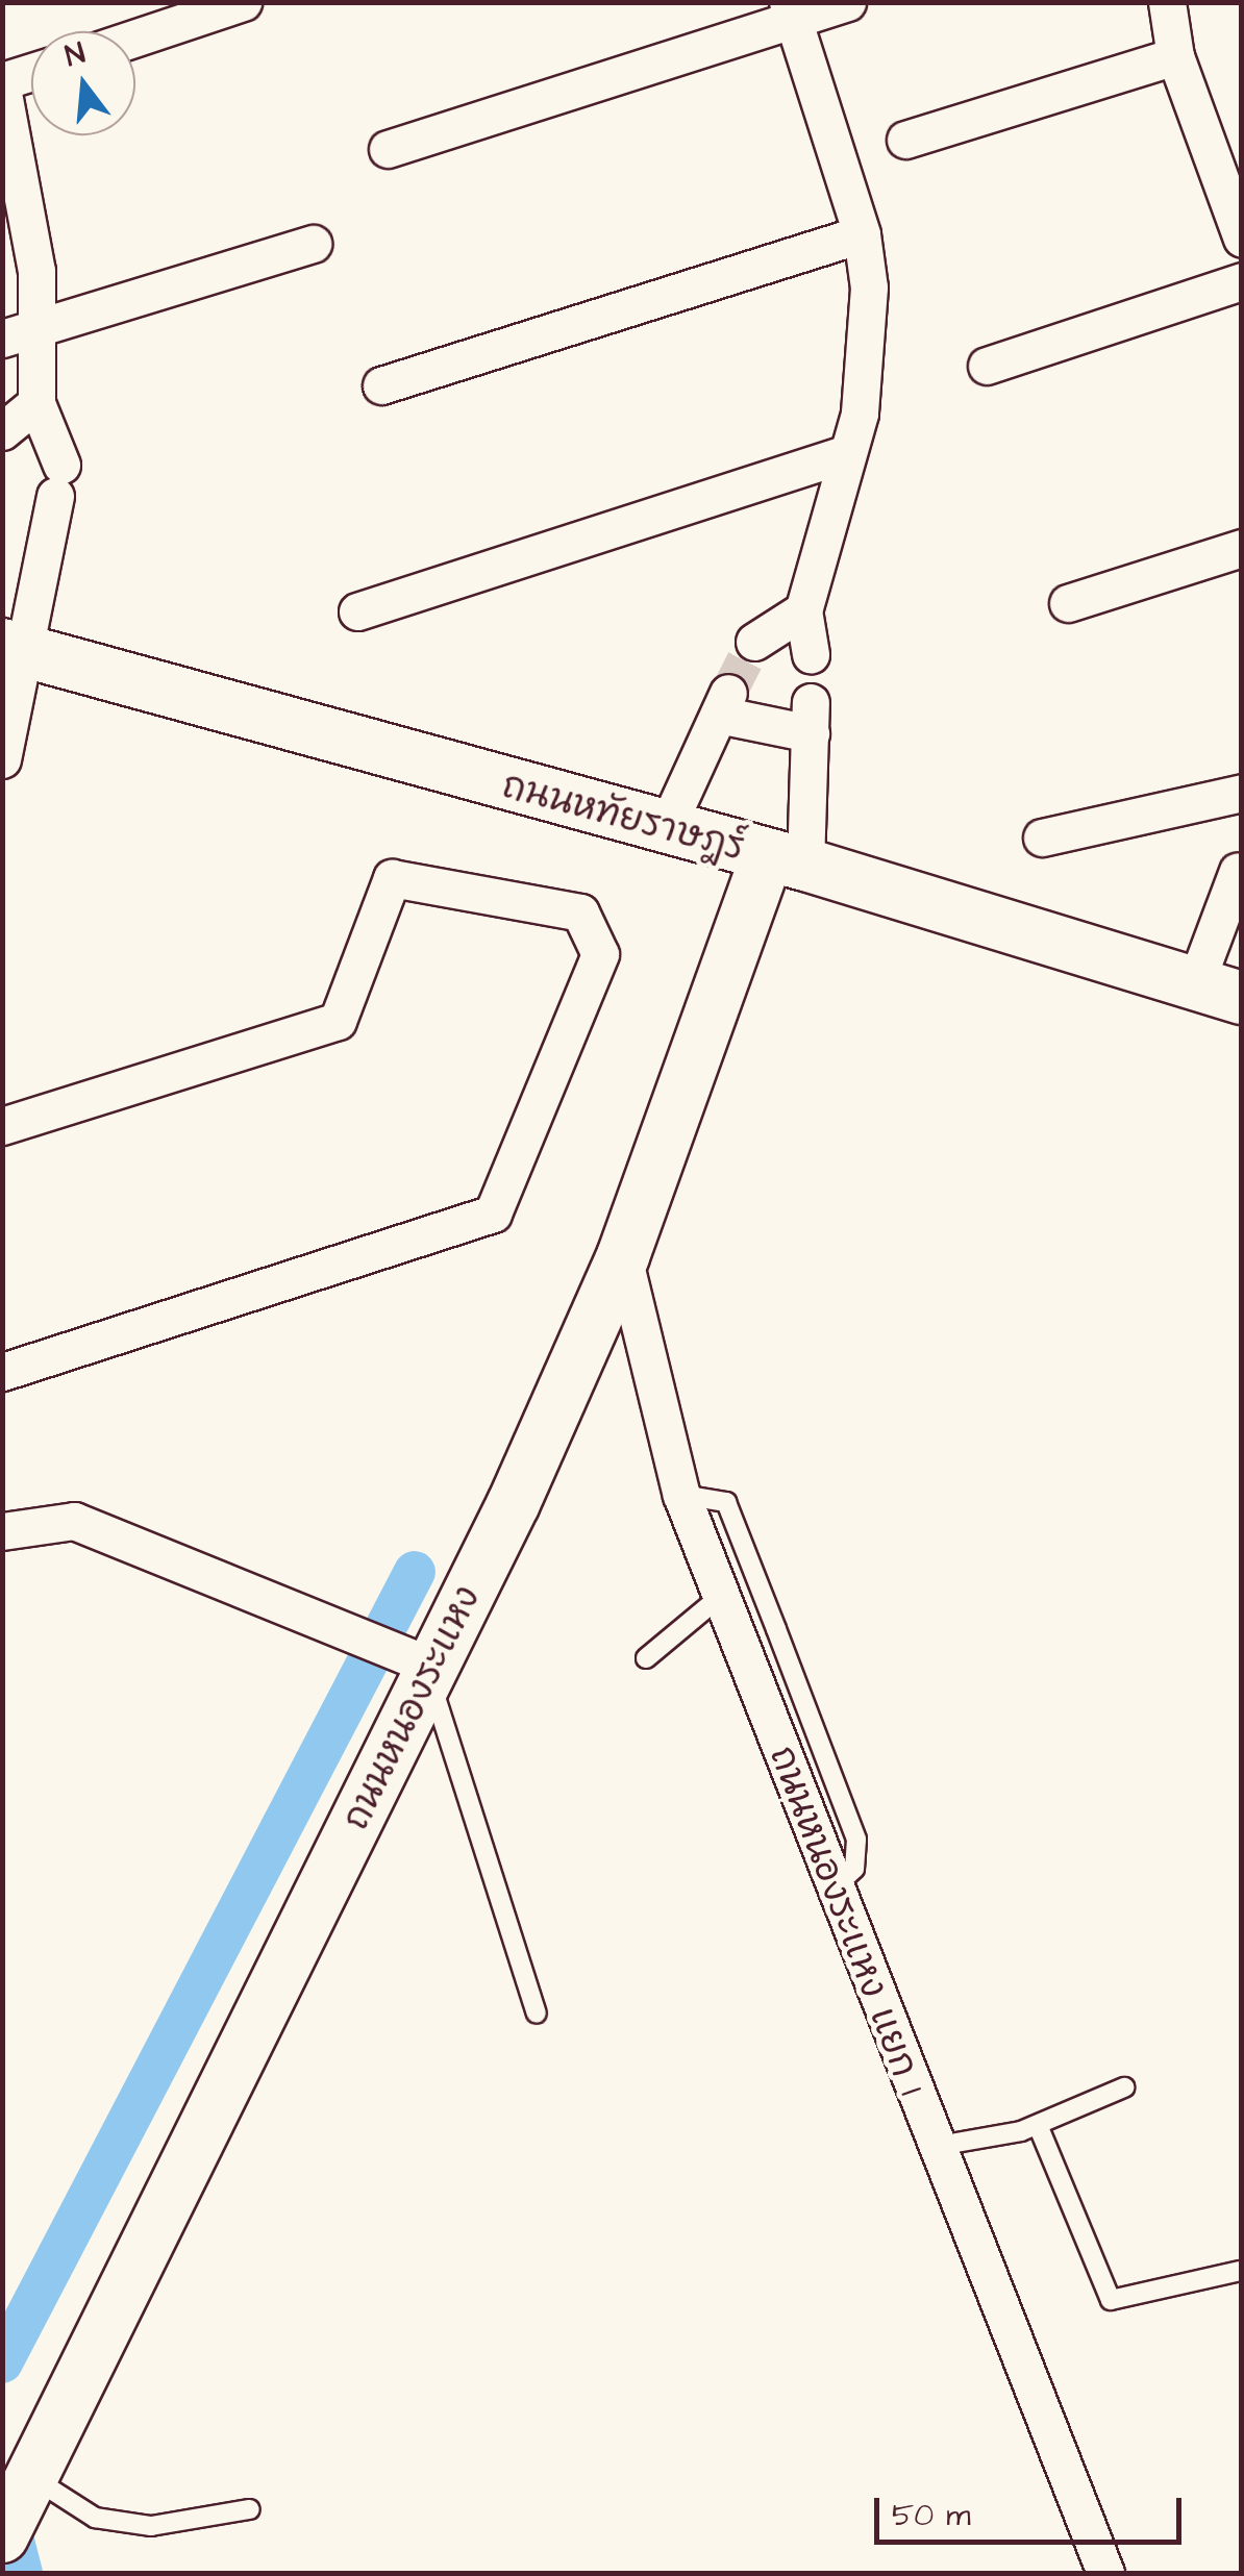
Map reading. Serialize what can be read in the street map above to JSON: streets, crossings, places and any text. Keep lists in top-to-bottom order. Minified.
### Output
{"streets":{"street":["ถนนหทัยราษฎร์","ถนนหนองระแหง","ถนนหนองระแหง แยก 1"]},"crossings":[["ถนนหทัยราษฎร์","ถนนหนองระแหง"],["ถนนหนองระแหง","ถนนหนองระแหง แยก 1"]],"scale_bar":"50 m","north":"top"}
